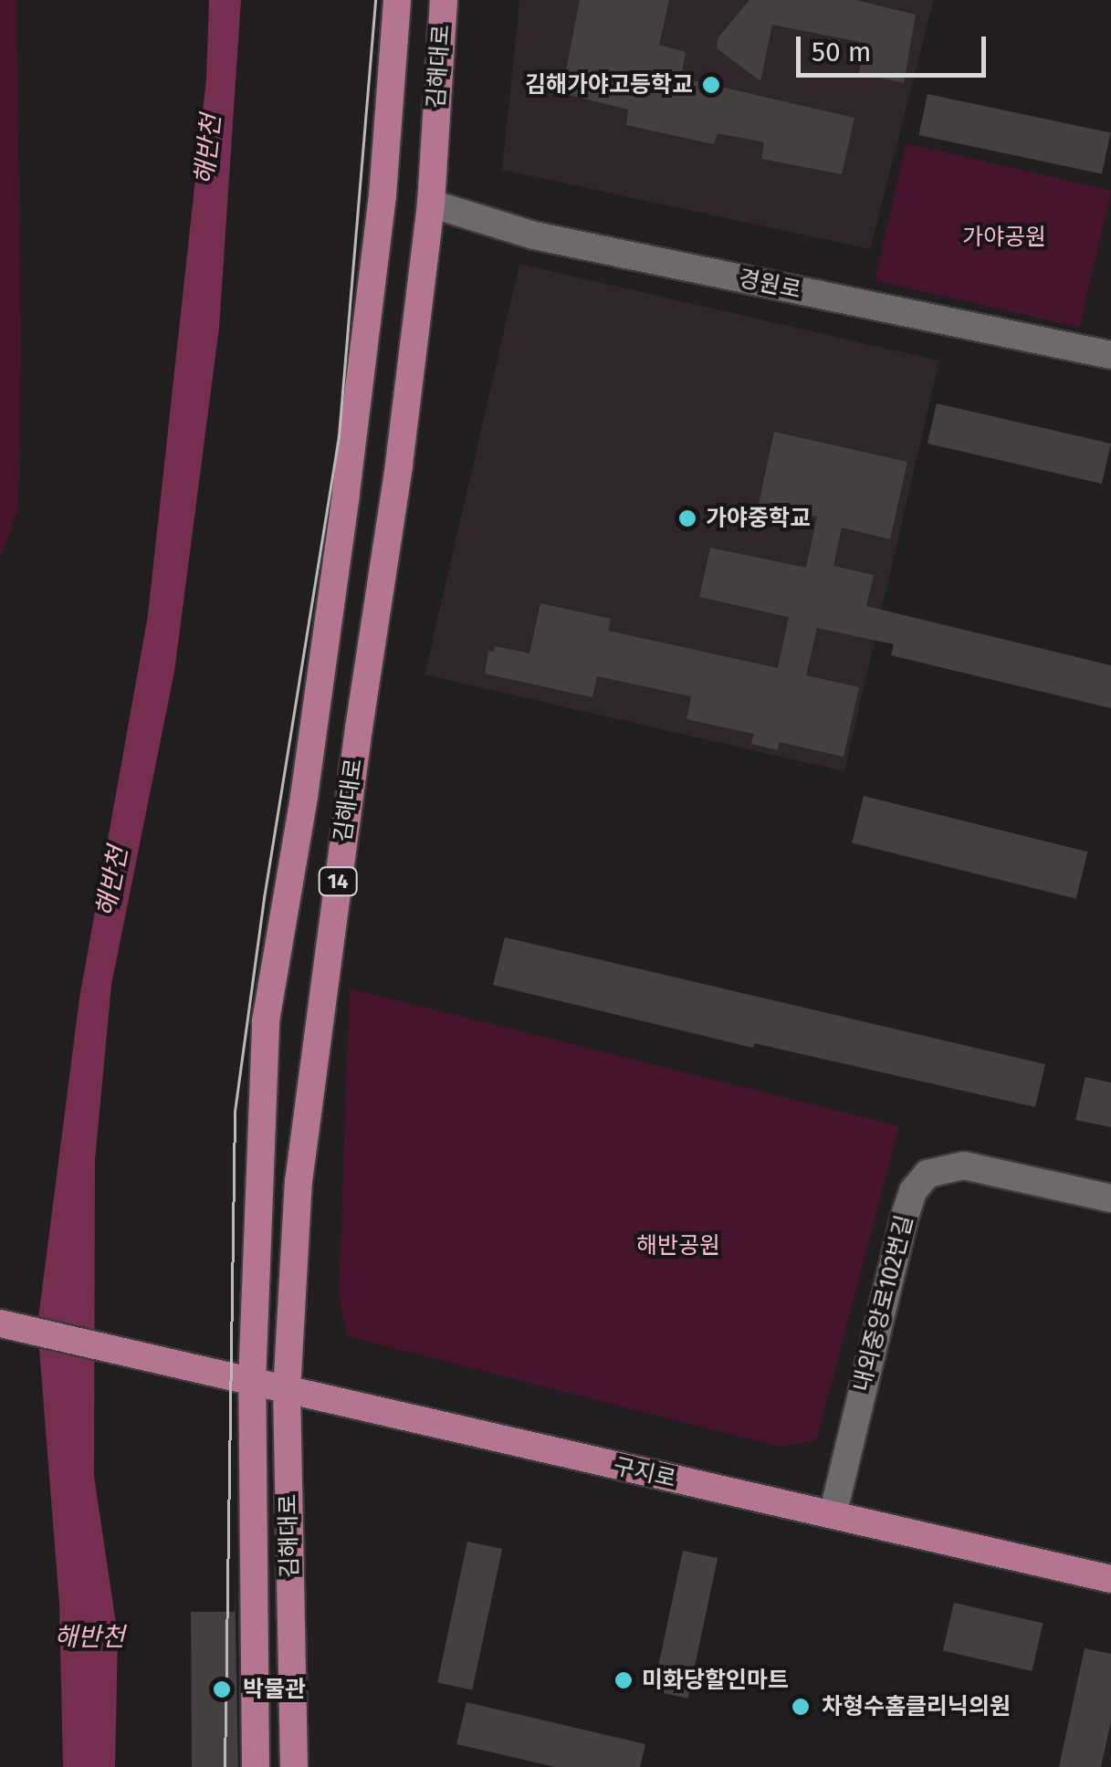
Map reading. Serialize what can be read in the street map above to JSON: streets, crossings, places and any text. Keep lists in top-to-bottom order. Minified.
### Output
{"streets":{"main road":["김해대로","14","구지로"],"street":["경원로","내외중앙로102번길"]},"crossings":[["김해대로","경원로"],["김해대로","구지로"],["내외중앙로102번길","구지로"]],"water":["해반천"],"parks":["가야공원","해반공원"],"places":["김해가야고등학교","가야중학교","미화당할인마트","박물관","차형수홈클리닉의원"],"scale_bar":"50 m"}
